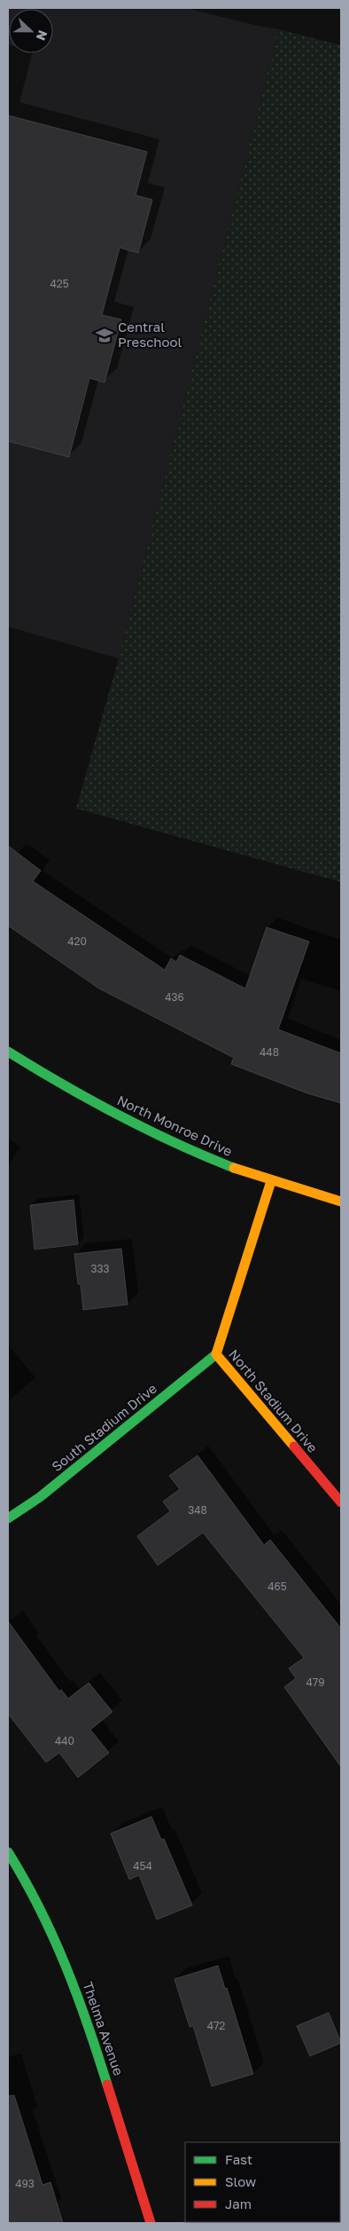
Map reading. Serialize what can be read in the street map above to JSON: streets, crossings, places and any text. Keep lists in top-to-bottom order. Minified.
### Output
{"streets":{"street":["North Monroe Drive","North Stadium Drive","South Stadium Drive","Thelma Avenue"]},"crossings":[["North Monroe Drive","North Stadium Drive"],["North Stadium Drive","South Stadium Drive"]],"places":{"school or university":["Central Preschool"]},"house_numbers":["425","420","436","448","333","348","465","479","440","454","472","493"],"legend":["Fast","Slow","Jam"],"north":"right"}
